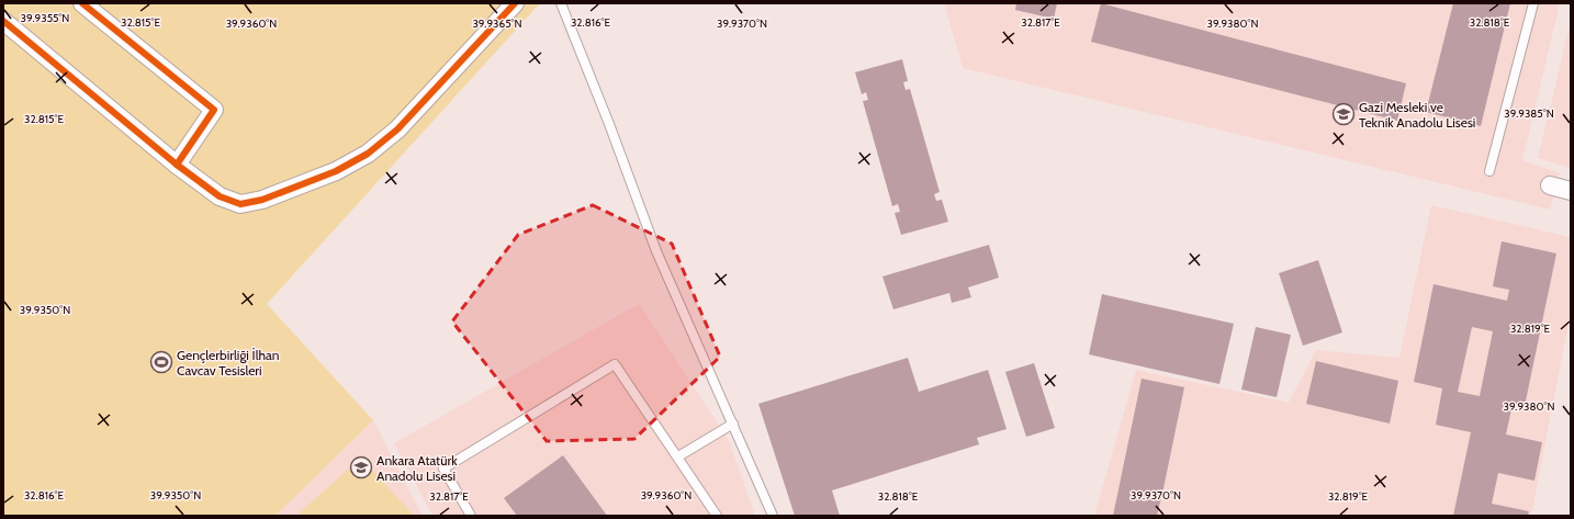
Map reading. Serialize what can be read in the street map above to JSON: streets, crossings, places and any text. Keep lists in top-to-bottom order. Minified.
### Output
{"places":{"school or university":["Gazi Mesleki ve Teknik Anadolu Lisesi","Ankara Atatürk Anadolu Lisesi"],"sports":["Gençlerbirliği İlhan Cavcav Tesisleri"]},"coordinates":["39.9355°N","32.816°E","32.817°E","32.818°E","32.815°E","39.9360°N","39.9365°N","39.9370°N","39.9380°N","39.9385°N","39.9350°N","32.819°E"]}
